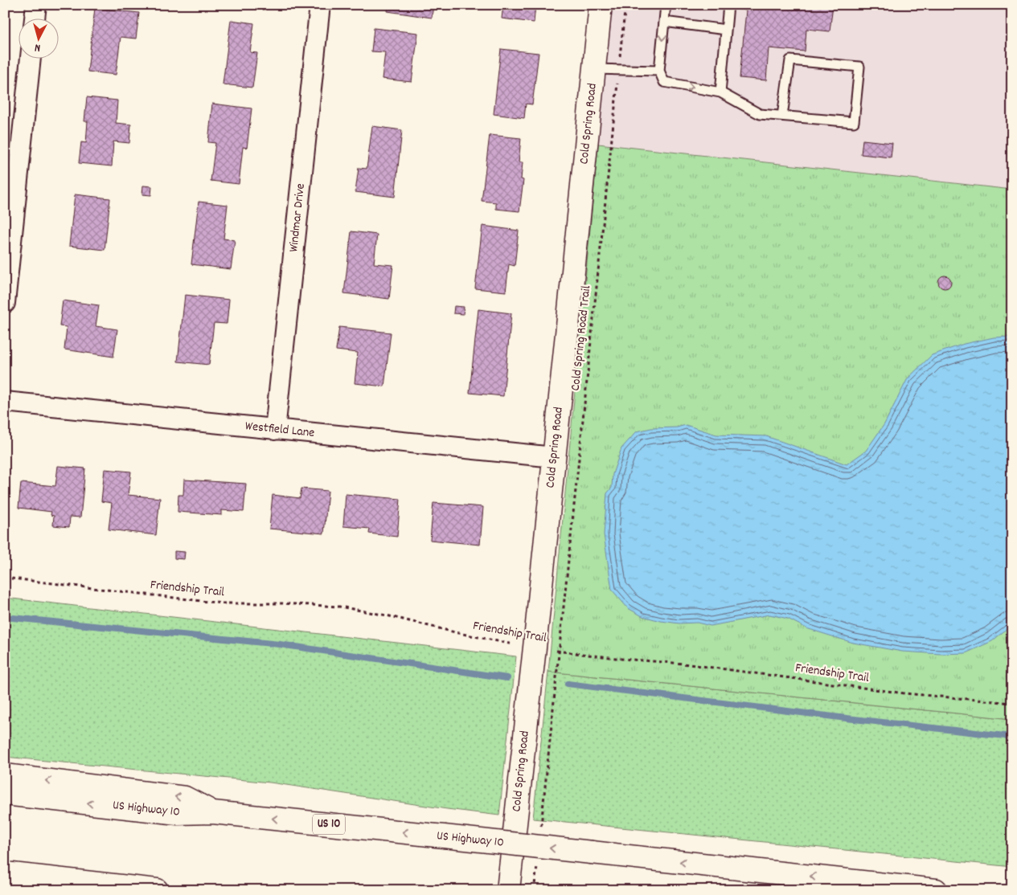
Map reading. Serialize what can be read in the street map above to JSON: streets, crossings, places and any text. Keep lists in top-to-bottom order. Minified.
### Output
{"streets":{"main road":["Cold Spring Road","US Highway 10","US 10"],"street":["Windmar Drive","Westfield Lane"],"path":["Cold Spring Road Trail","Friendship Trail"]},"crossings":[["Cold Spring Road","Westfield Lane"],["Cold Spring Road","Friendship Trail"],["Windmar Drive","Westfield Lane"],["Cold Spring Road Trail","Friendship Trail"]],"north":"bottom"}
